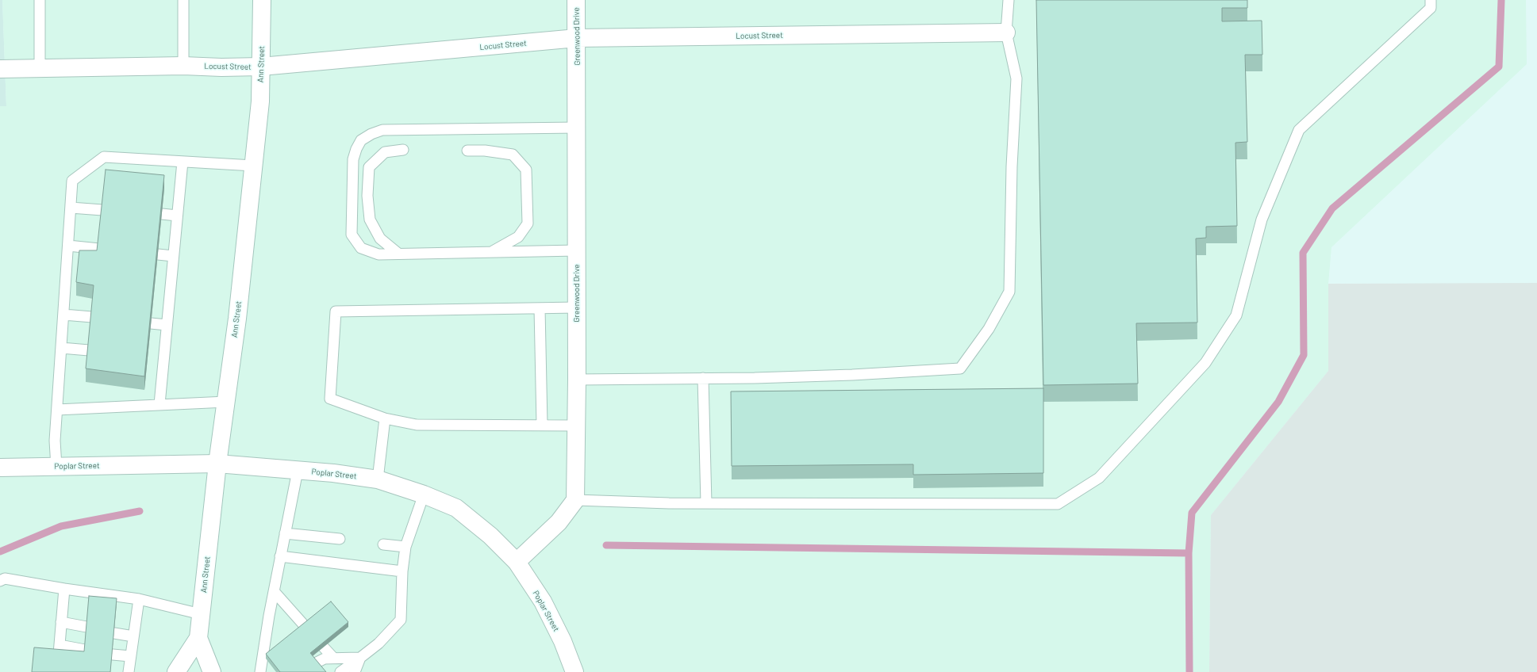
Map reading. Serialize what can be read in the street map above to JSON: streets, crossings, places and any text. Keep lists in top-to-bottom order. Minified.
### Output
{"streets":{"street":["Locust Street","Greenwood Drive","Ann Street","Poplar Street"]},"crossings":[["Locust Street","Greenwood Drive"],["Locust Street","Ann Street"],["Ann Street","Poplar Street"]]}
